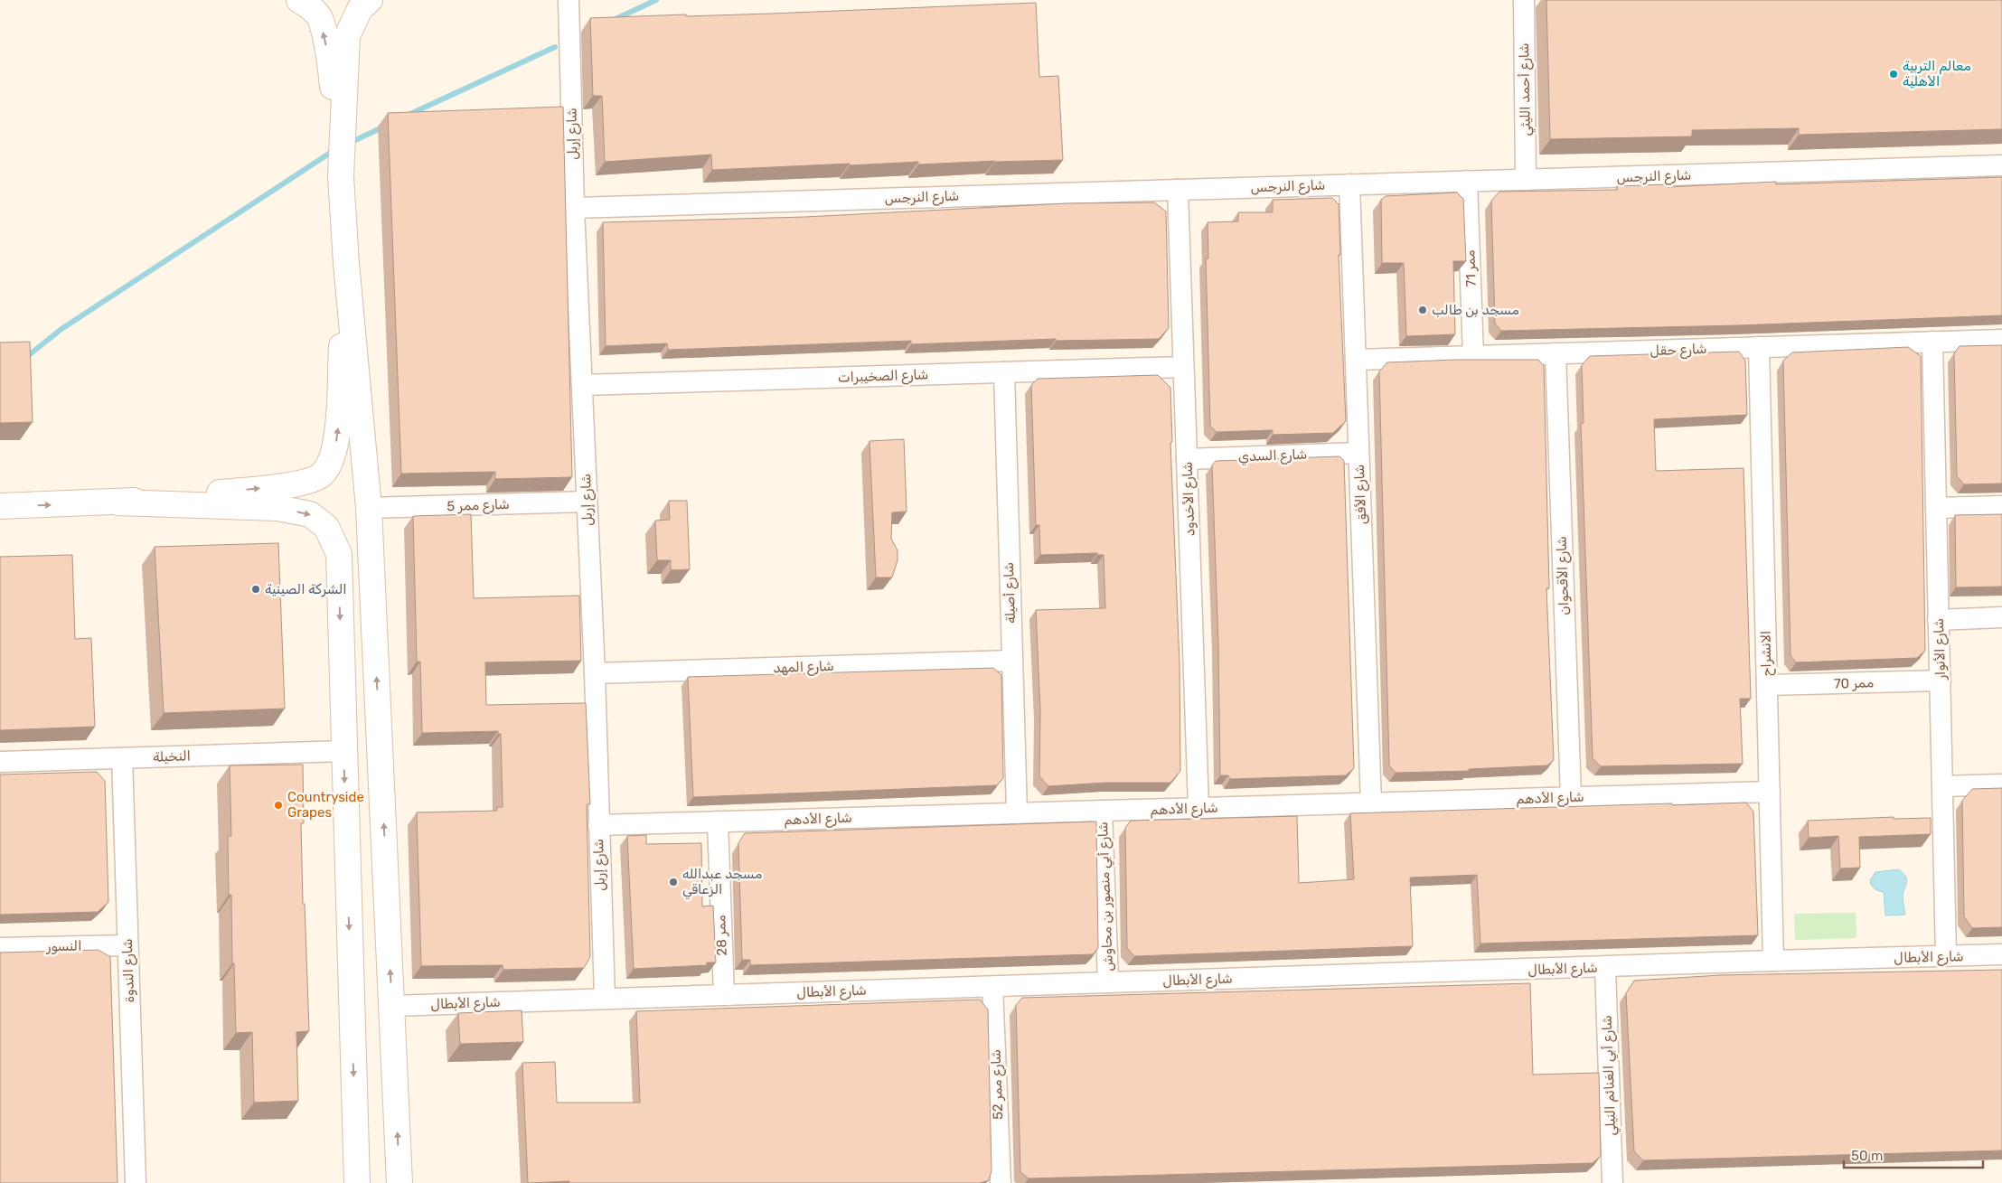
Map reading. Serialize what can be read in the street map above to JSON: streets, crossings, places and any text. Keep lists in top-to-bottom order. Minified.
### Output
{"streets":{"street":["شارع أحمد الليثي","شارع إربل","شارع النرجس","ممر 71","شارع حقل","شارع الصخيبرات","شارع السدي","شارع الأفق","شارع الأخدود","شارع ممر 5","شارع الأقحوان","شارع أصيلة","شارع الأنوار","الانشراح","شارع المهد","ممر 70","النخيلة","شارع الأدهم","شارع أبي منصور بن محاوش","ممر 28","النسور","شارع الأبطال","شارع الندوة","شارع أبي الغنائم النيلي","شارع ممر 52"]},"crossings":[["شارع أحمد الليثي","شارع النرجس"],["شارع إربل","شارع النرجس"],["شارع إربل","شارع الصخيبرات"],["شارع إربل","شارع ممر 5"],["شارع إربل","شارع المهد"],["شارع إربل","شارع الأدهم"],["شارع إربل","شارع الأبطال"],["شارع النرجس","ممر 71"],["شارع النرجس","شارع الأفق"],["شارع النرجس","شارع الأخدود"],["ممر 71","شارع حقل"],["شارع حقل","شارع الأفق"],["شارع حقل","شارع الأقحوان"],["شارع حقل","شارع الأنوار"],["شارع حقل","الانشراح"],["شارع الصخيبرات","شارع الأخدود"],["شارع الصخيبرات","شارع أصيلة"],["شارع السدي","شارع الأفق"],["شارع السدي","شارع الأخدود"],["شارع الأفق","شارع الأدهم"],["شارع الأخدود","شارع الأدهم"],["شارع الأقحوان","شارع الأدهم"],["شارع أصيلة","شارع المهد"],["شارع أصيلة","شارع الأدهم"],["شارع الأنوار","ممر 70"],["شارع الأنوار","شارع الأبطال"],["الانشراح","ممر 70"],["الانشراح","شارع الأدهم"],["الانشراح","شارع الأبطال"],["النخيلة","شارع الندوة"],["شارع الأدهم","شارع أبي منصور بن محاوش"],["شارع الأدهم","ممر 28"],["شارع أبي منصور بن محاوش","شارع الأبطال"],["ممر 28","شارع الأبطال"],["النسور","شارع الندوة"],["شارع الأبطال","شارع أبي الغنائم النيلي"],["شارع الأبطال","شارع ممر 52"]],"places":["معالم التربية الأهلية","مسجد بن طالب","الشركة الصينية","Countryside Grapes","مسجد عبدالله الزعاقي"],"scale_bar":"50 m"}
